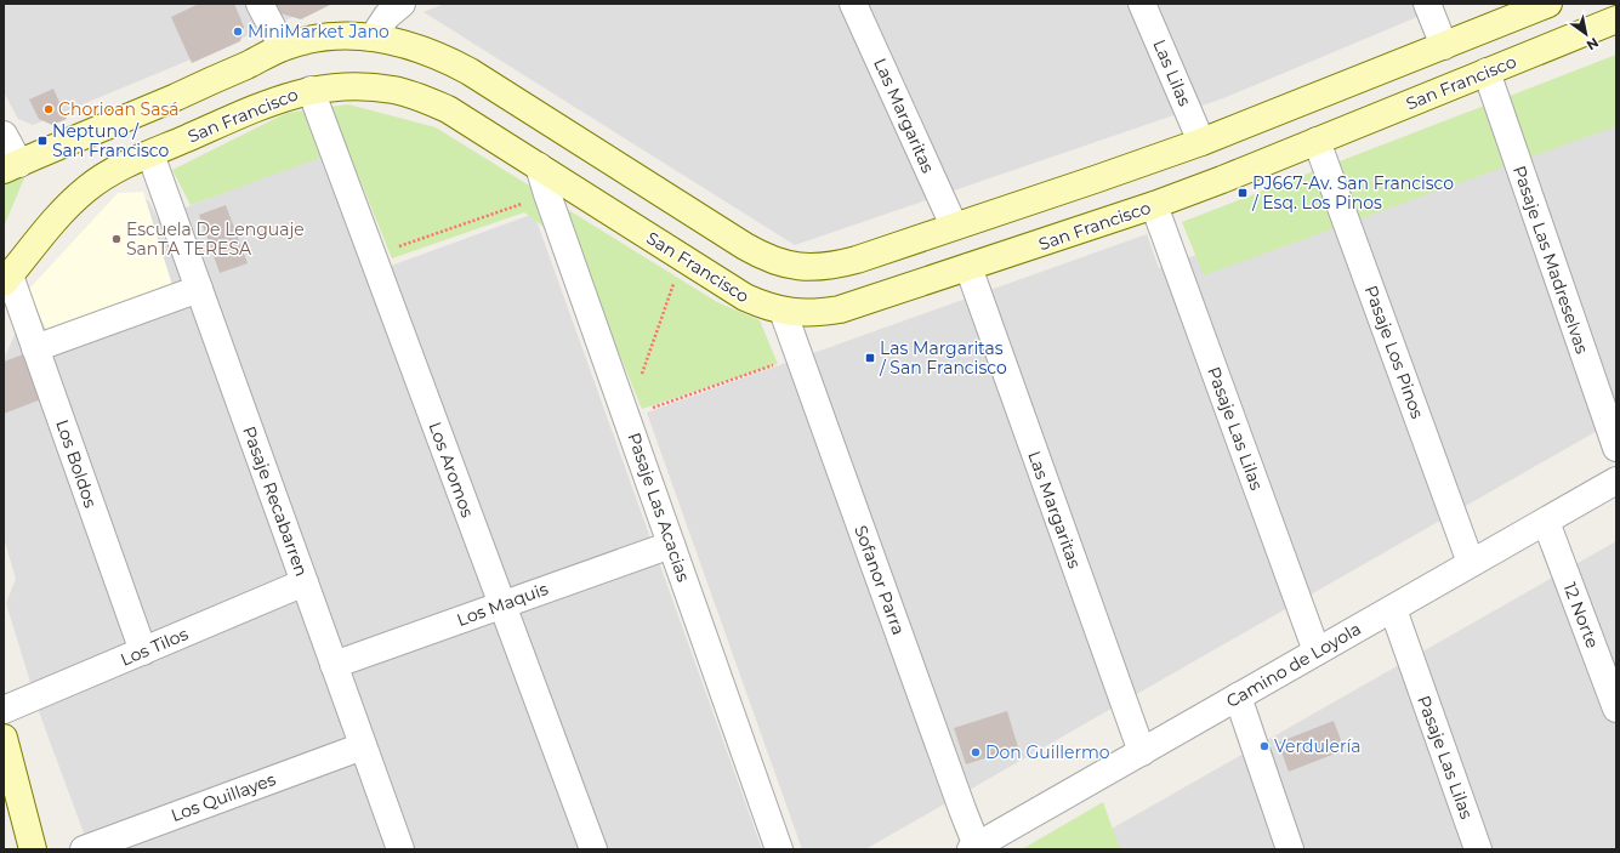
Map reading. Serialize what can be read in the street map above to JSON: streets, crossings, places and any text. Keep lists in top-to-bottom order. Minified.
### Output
{"streets":{"main road":["San Francisco"],"street":["Las Lilas","Las Margaritas","Pasaje Las Madreselvas","Pasaje Los Pinos","Pasaje Las Lilas","Los Boldos","Los Aromos","Pasaje Recabarren","Pasaje Las Acacias","Sofanor Parra","Los Maquis","12 Norte","Los Tilos","Camino de Loyola","Los Quillayes"]},"crossings":[["San Francisco","Las Margaritas"],["San Francisco","Pasaje Las Madreselvas"],["San Francisco","Pasaje Los Pinos"],["San Francisco","Pasaje Las Lilas"],["San Francisco","Los Boldos"],["San Francisco","Los Aromos"],["San Francisco","Pasaje Recabarren"],["San Francisco","Pasaje Las Acacias"],["San Francisco","Sofanor Parra"],["Las Margaritas","Camino de Loyola"],["Pasaje Los Pinos","Camino de Loyola"],["Pasaje Las Lilas","Camino de Loyola"],["Los Boldos","Los Tilos"],["Los Aromos","Los Maquis"],["Pasaje Recabarren","Los Maquis"],["Pasaje Recabarren","Los Tilos"],["Pasaje Recabarren","Los Quillayes"],["Pasaje Las Acacias","Los Maquis"],["Sofanor Parra","Camino de Loyola"],["12 Norte","Camino de Loyola"]],"places":{"other":["MiniMarket Jano","Chorioan Sasá","Escuela De Lenguaje SanTA TERESA","Verdulería","Don Guillermo"],"transit":["Neptuno / San Francisco","PJ667-Av. San Francisco / Esq. Los Pinos","Las Margaritas / San Francisco"]},"north":"bottom right"}
